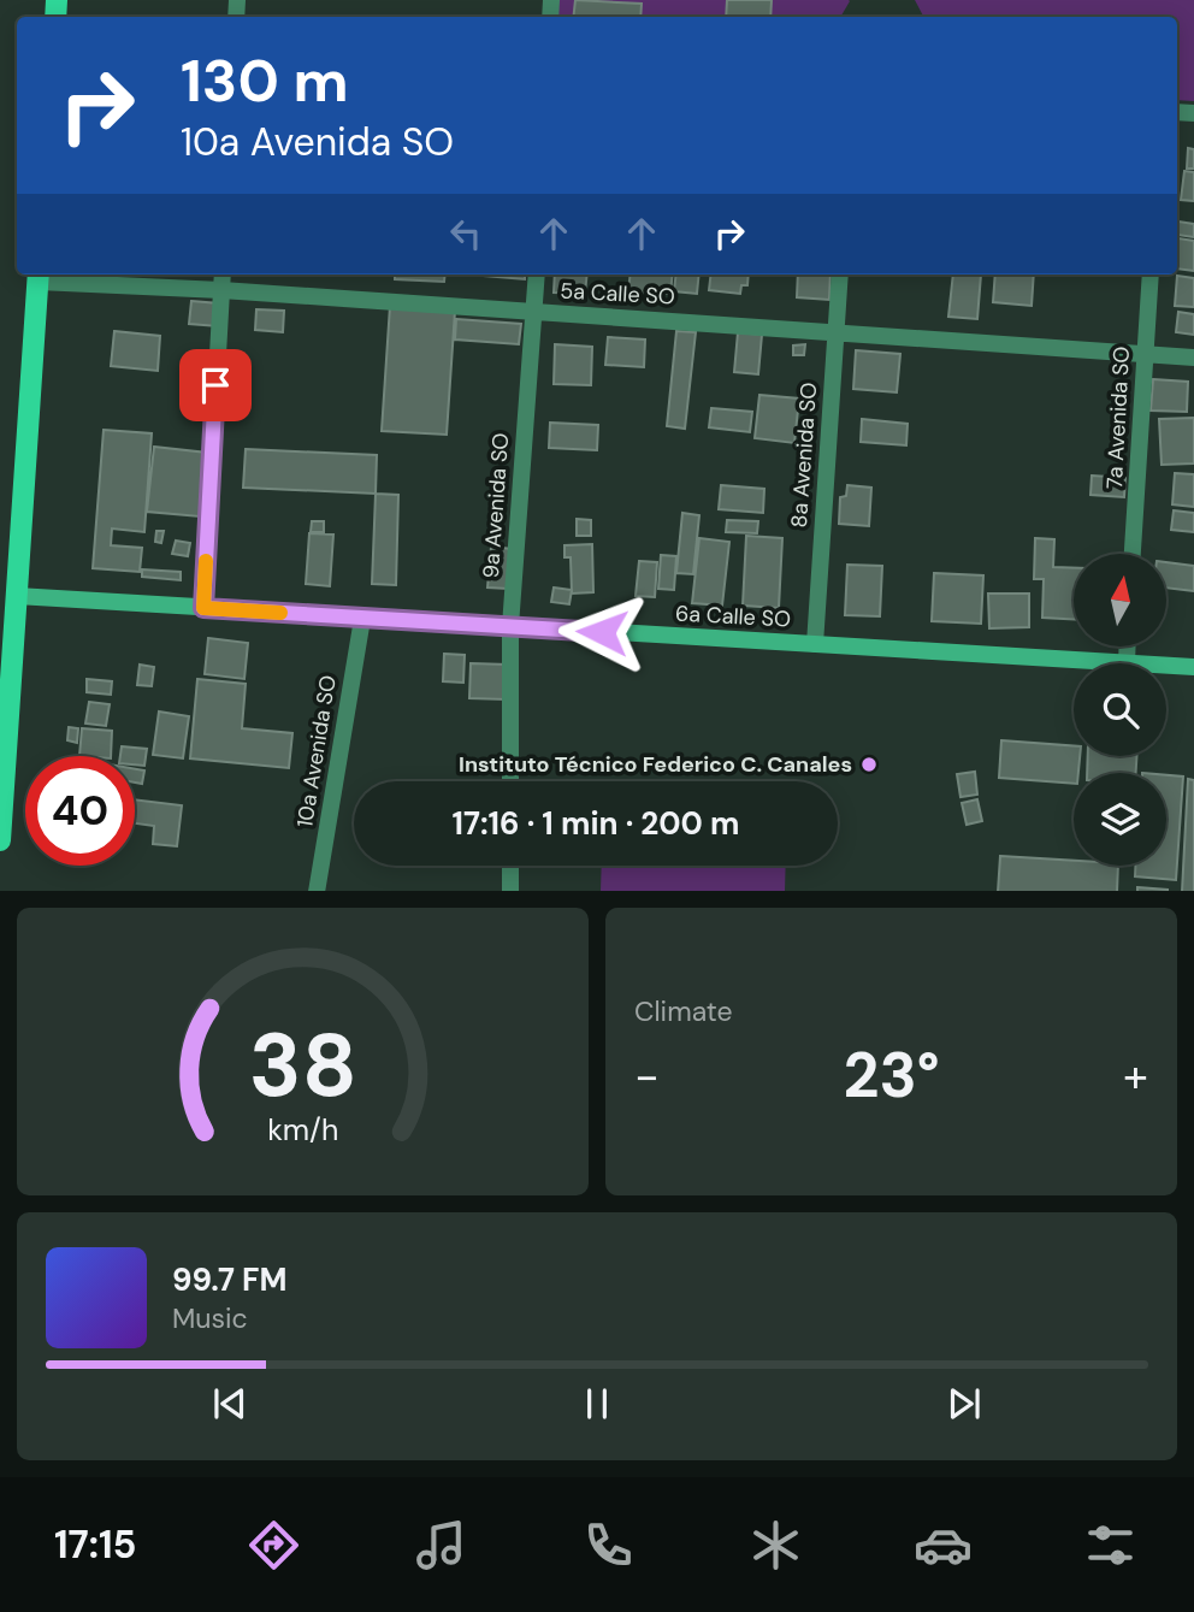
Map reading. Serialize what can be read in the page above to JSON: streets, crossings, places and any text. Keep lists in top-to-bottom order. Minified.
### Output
{"streets":{"street":["5a Calle SO","7a Avenida SO","8a Avenida SO","9a Avenida SO","6a Calle SO","10a Avenida SO"]},"crossings":[["5a Calle SO","7a Avenida SO"],["5a Calle SO","8a Avenida SO"],["5a Calle SO","9a Avenida SO"],["8a Avenida SO","6a Calle SO"],["9a Avenida SO","6a Calle SO"],["6a Calle SO","10a Avenida SO"]],"places":["Instituto Técnico Federico C. Canales"],"north":"top","page":{"turn":["130 m","10a Avenida SO"],"limit":"40","trip":"17:16 · 1 min · 200 m","tile":"Climate","heat":["−","23°","+"],"song":["99.7 FM","Music"],"tabs":"17:15","gauge":["38","km/h"]}}
